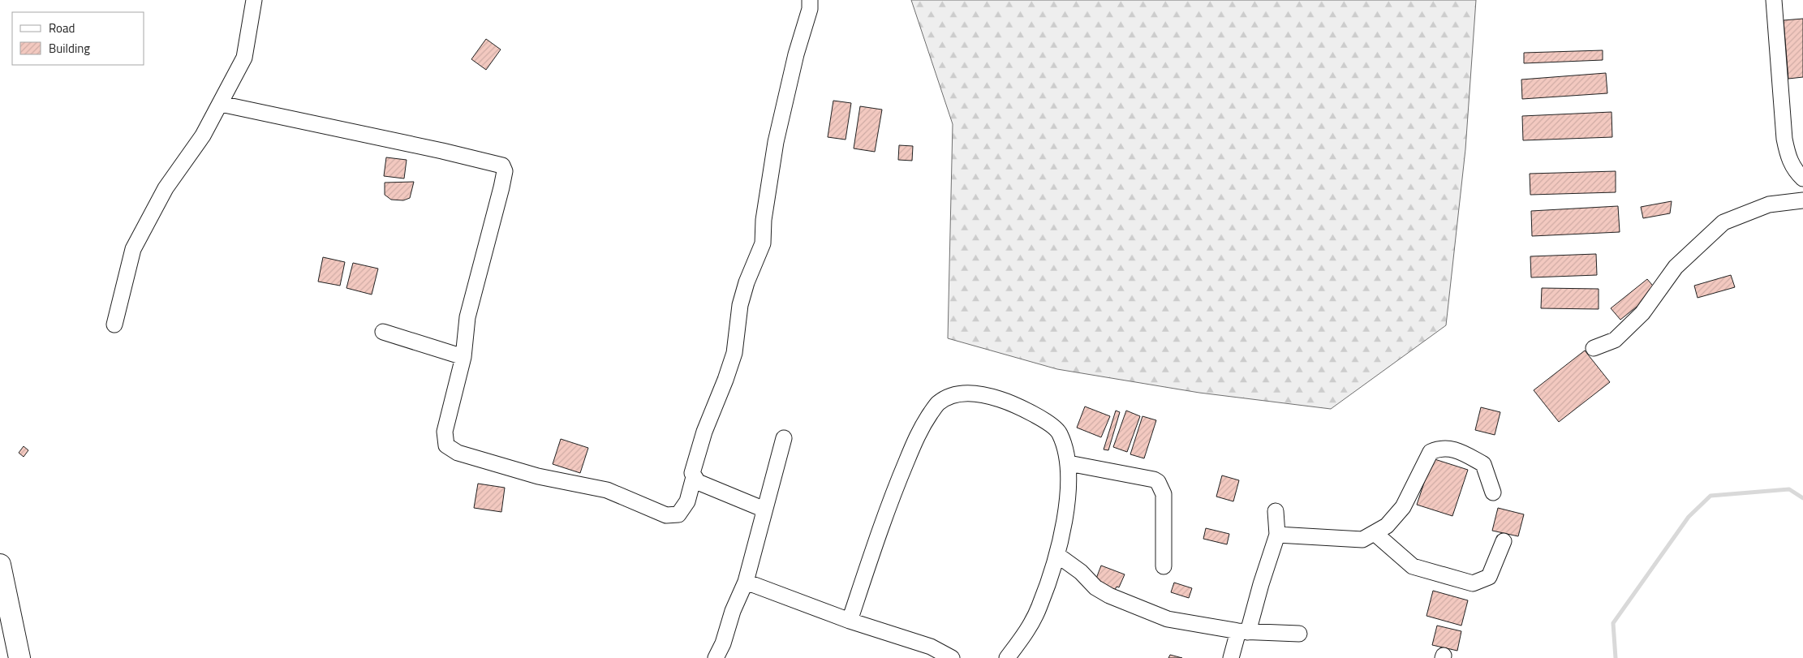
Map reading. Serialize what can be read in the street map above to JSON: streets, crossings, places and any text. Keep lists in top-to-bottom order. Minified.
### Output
{"legend":["Road","Building"]}
